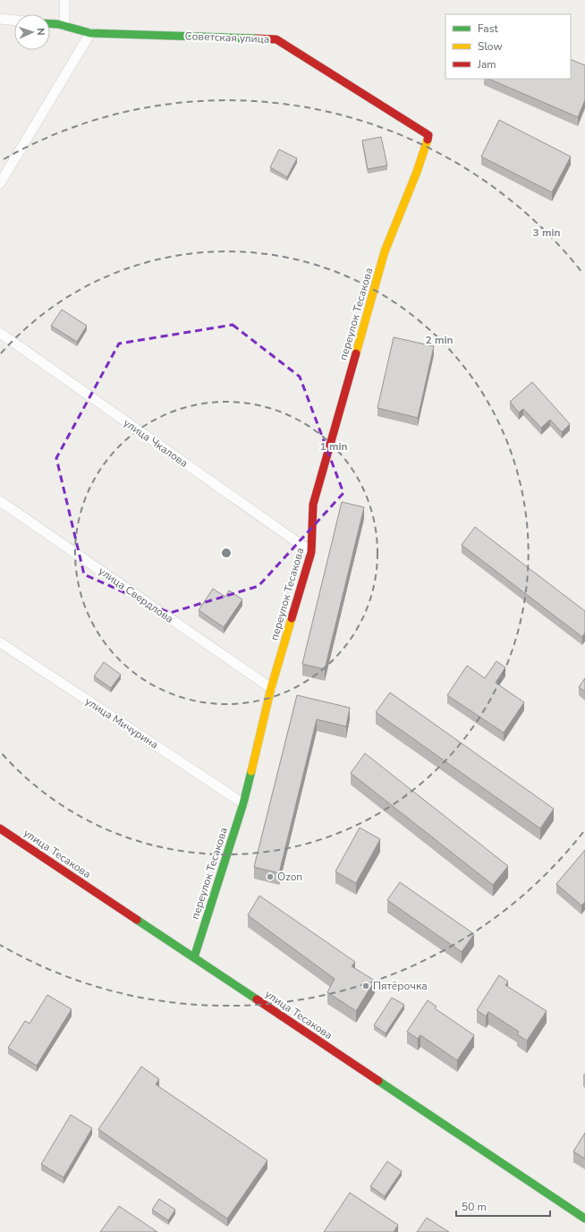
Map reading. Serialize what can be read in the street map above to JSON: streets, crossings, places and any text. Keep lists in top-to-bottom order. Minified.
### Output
{"streets":{"street":["Советская улица","переулок Тесакова","улица Чкалова","улица Свердлова","улица Мичурина","улица Тесакова"]},"crossings":[["Советская улица","переулок Тесакова"],["переулок Тесакова","улица Чкалова"],["переулок Тесакова","улица Свердлова"],["переулок Тесакова","улица Мичурина"],["переулок Тесакова","улица Тесакова"]],"places":["Ozon","Пятёрочка"],"legend":["Fast","Slow","Jam"],"scale_bar":"50 m","north":"right","rings":["3 min","2 min","1 min"]}
